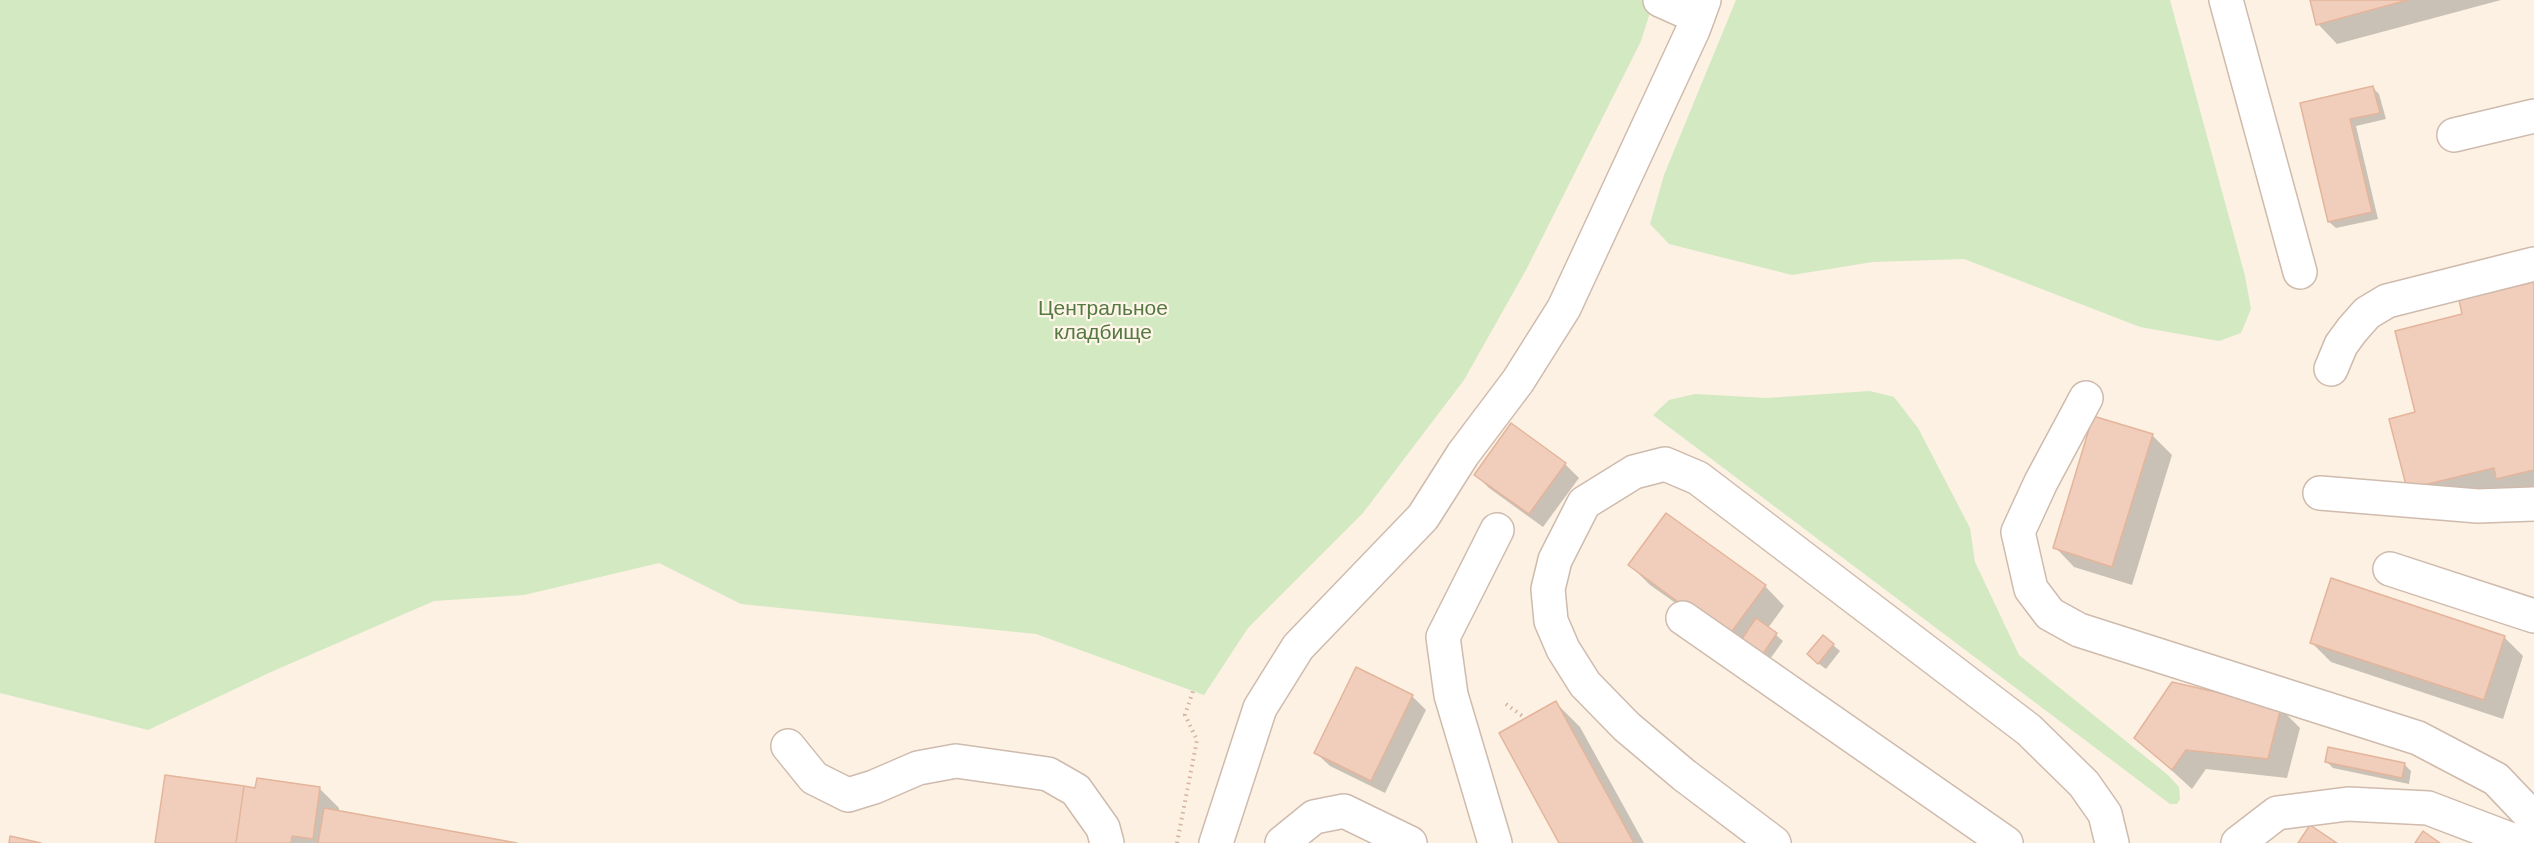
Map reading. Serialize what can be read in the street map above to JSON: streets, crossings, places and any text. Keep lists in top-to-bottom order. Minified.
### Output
{"parks":["Центральное кладбище"]}
